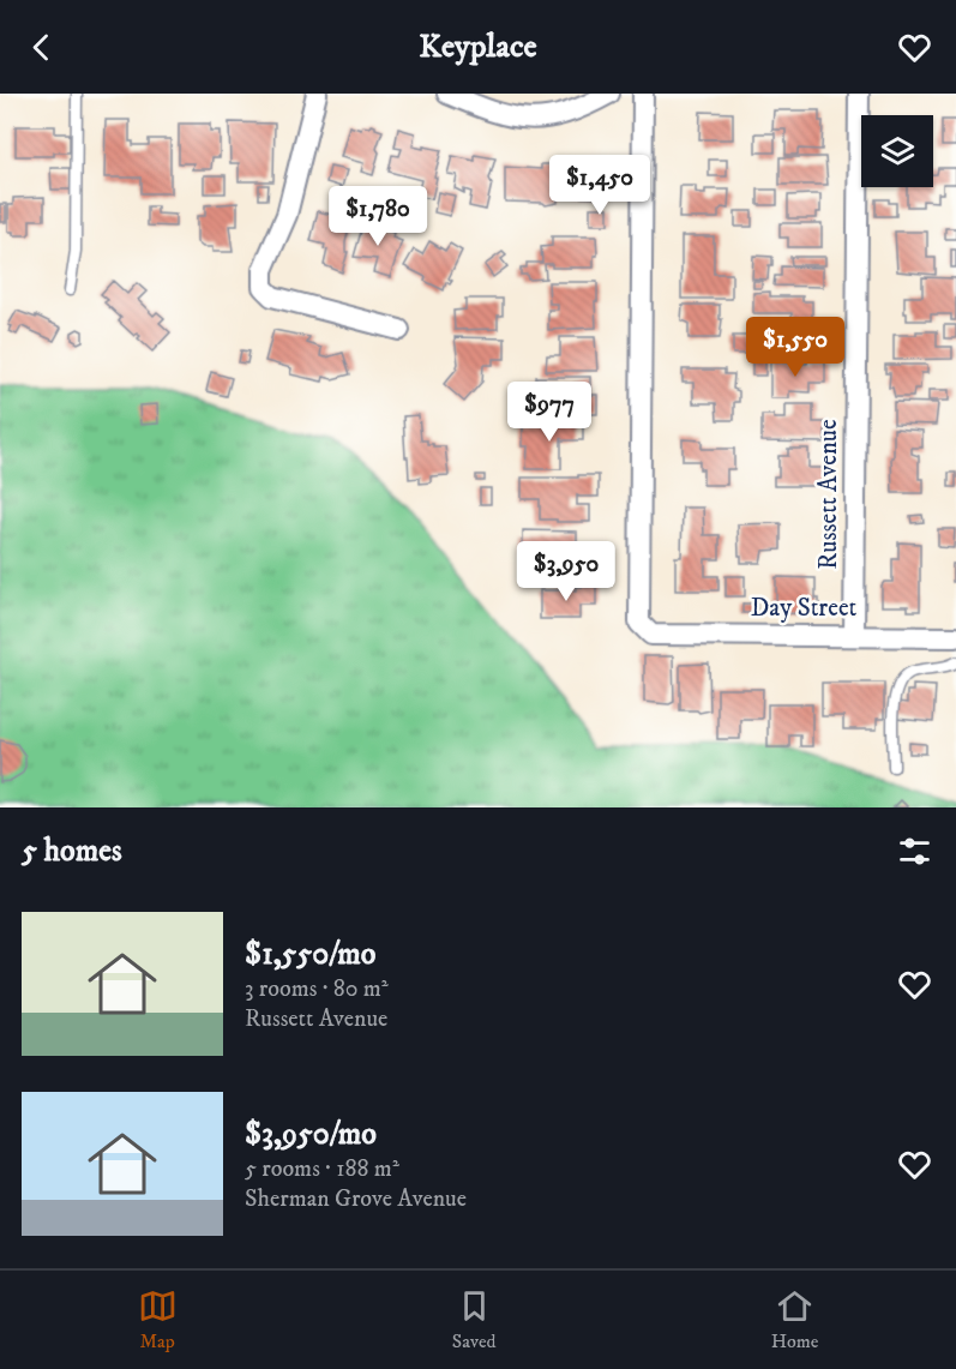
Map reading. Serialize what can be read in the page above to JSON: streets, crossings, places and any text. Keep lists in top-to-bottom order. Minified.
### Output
{"streets":{"street":["Russett Avenue","Day Street"]},"crossings":[["Russett Avenue","Day Street"]],"page":{"header":"Keyplace","price":["$1,450","$1,780","$1,550","$977","$3,950"],"heading":"5 homes","list":[{"name":"$1,550/mo","note":"3 rooms · 80 m² · Russett Avenue"},{"name":"$3,950/mo","note":"5 rooms · 188 m² · Sherman Grove Avenue"}],"tabs":["Map","Saved","Home"]}}
